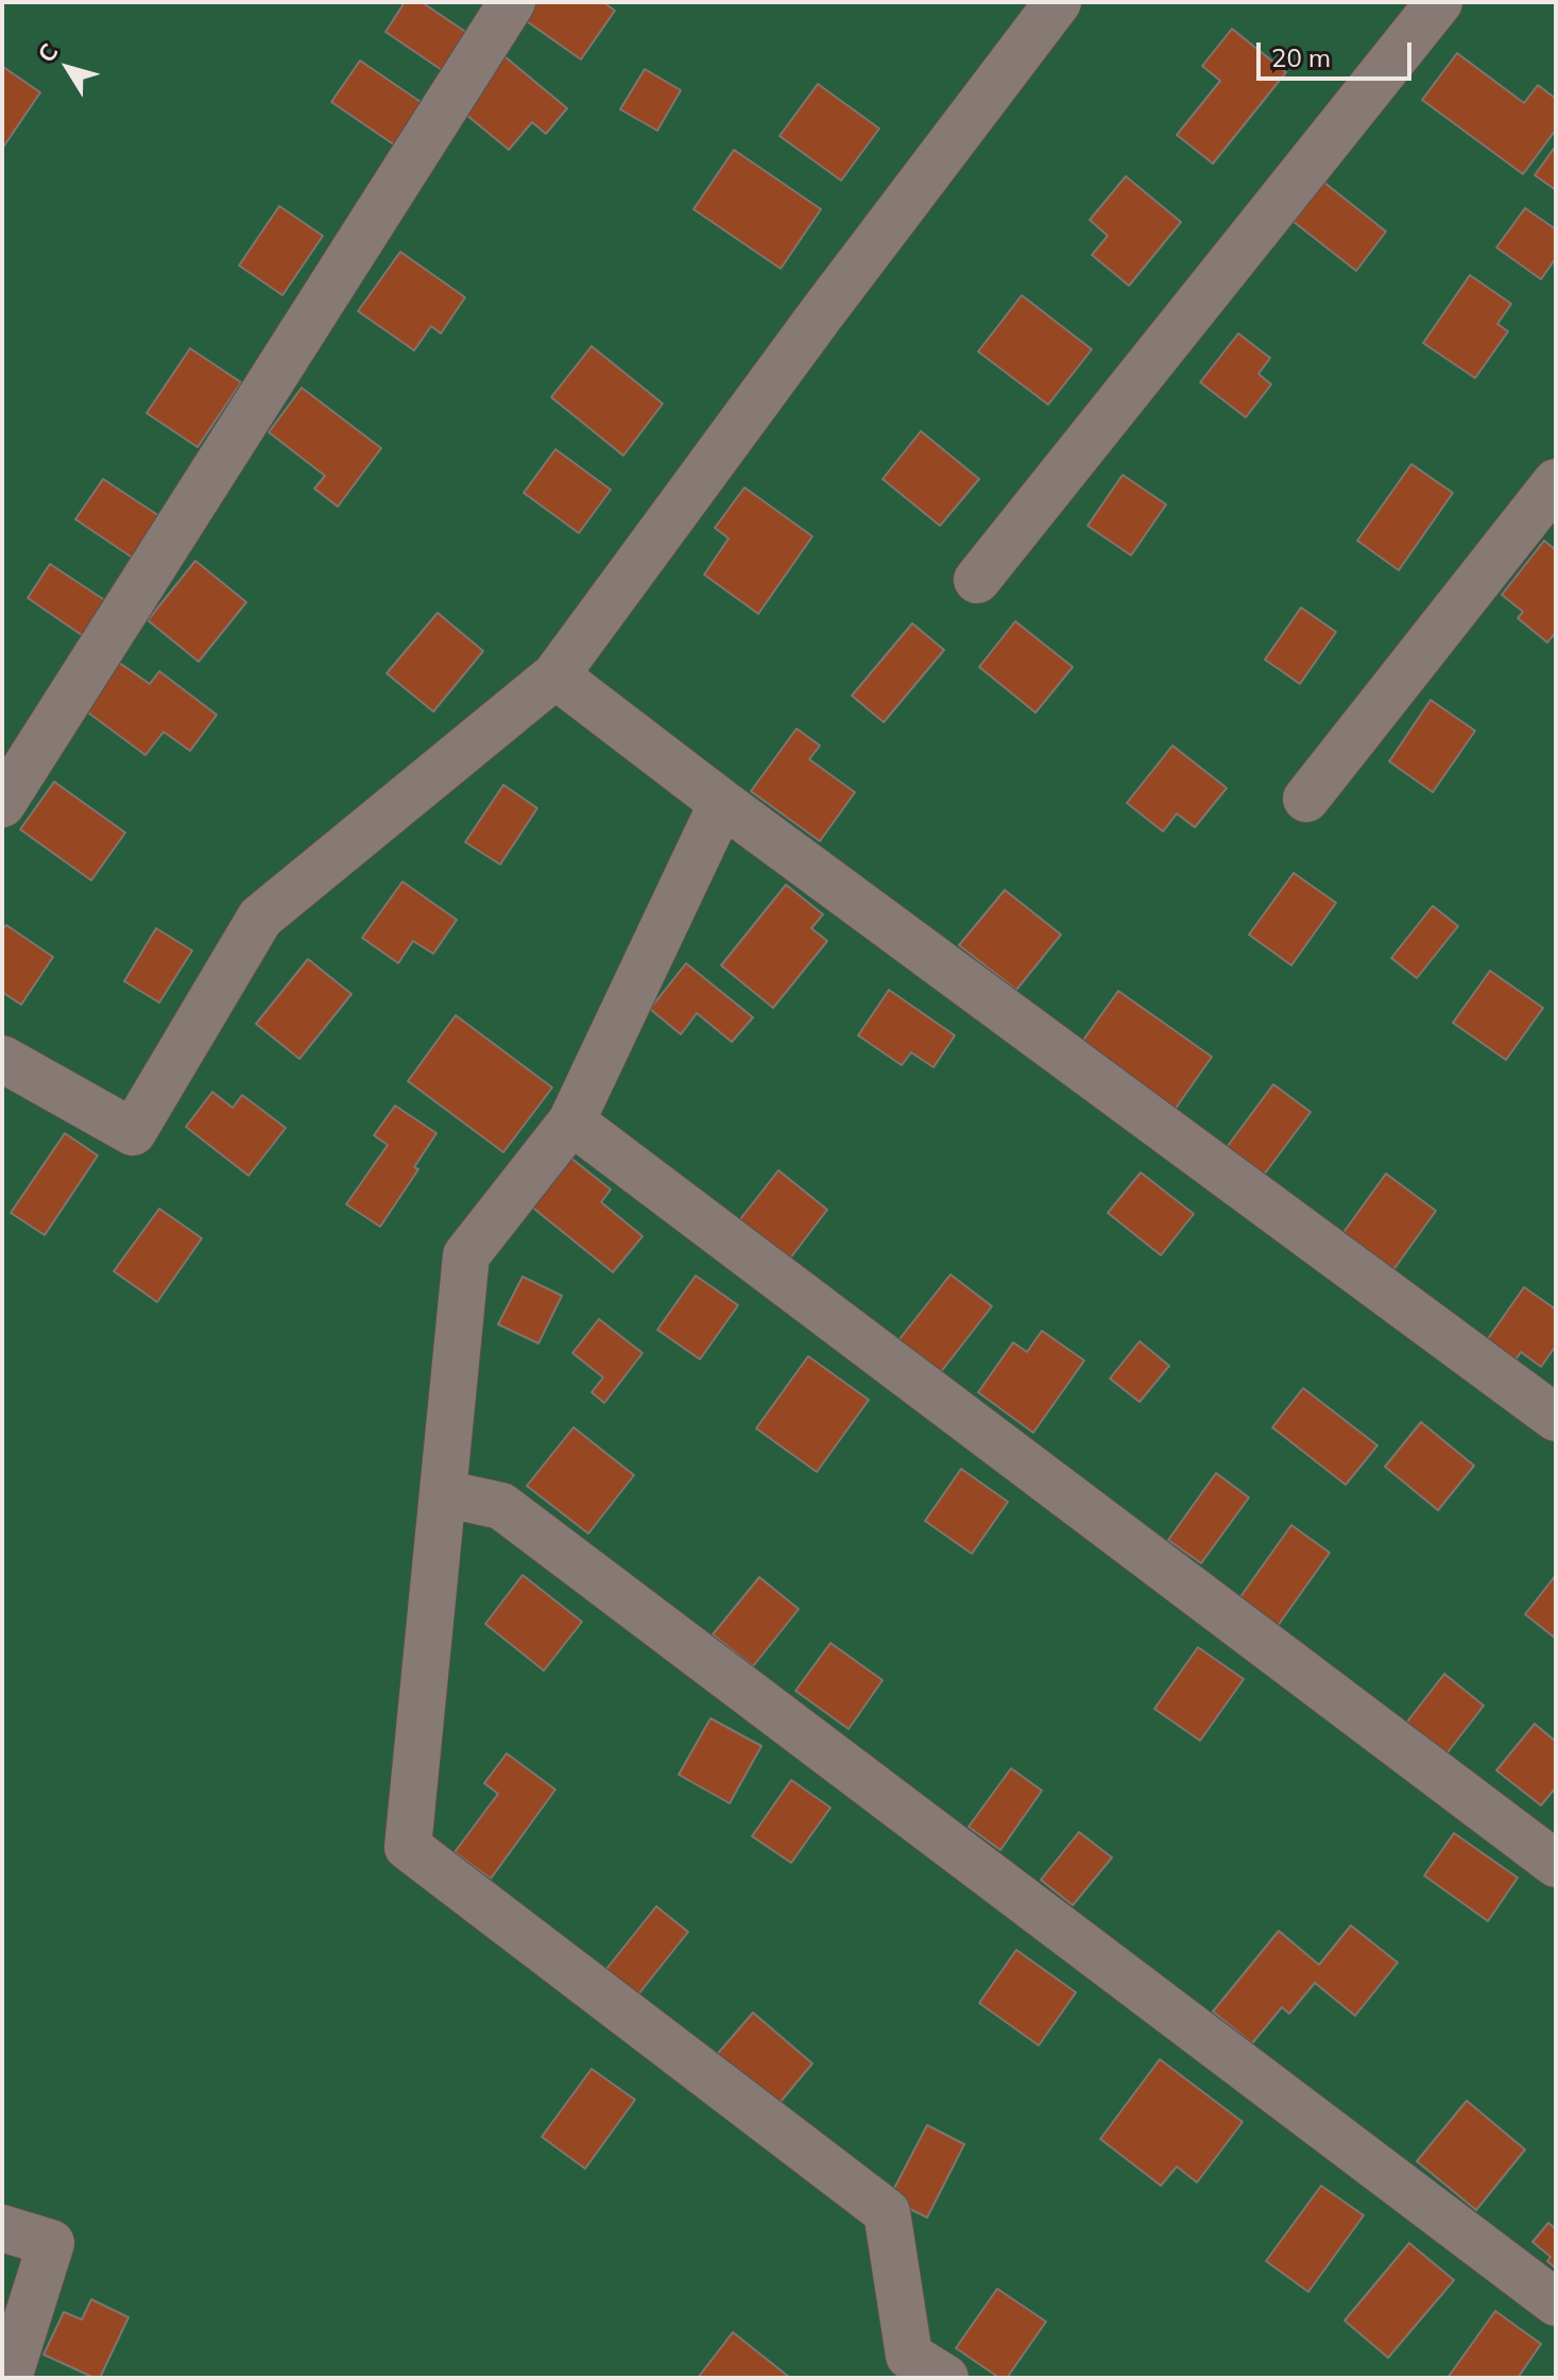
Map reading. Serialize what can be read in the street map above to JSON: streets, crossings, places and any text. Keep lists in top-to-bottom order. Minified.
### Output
{"scale_bar":"20 m","north":"top left"}
